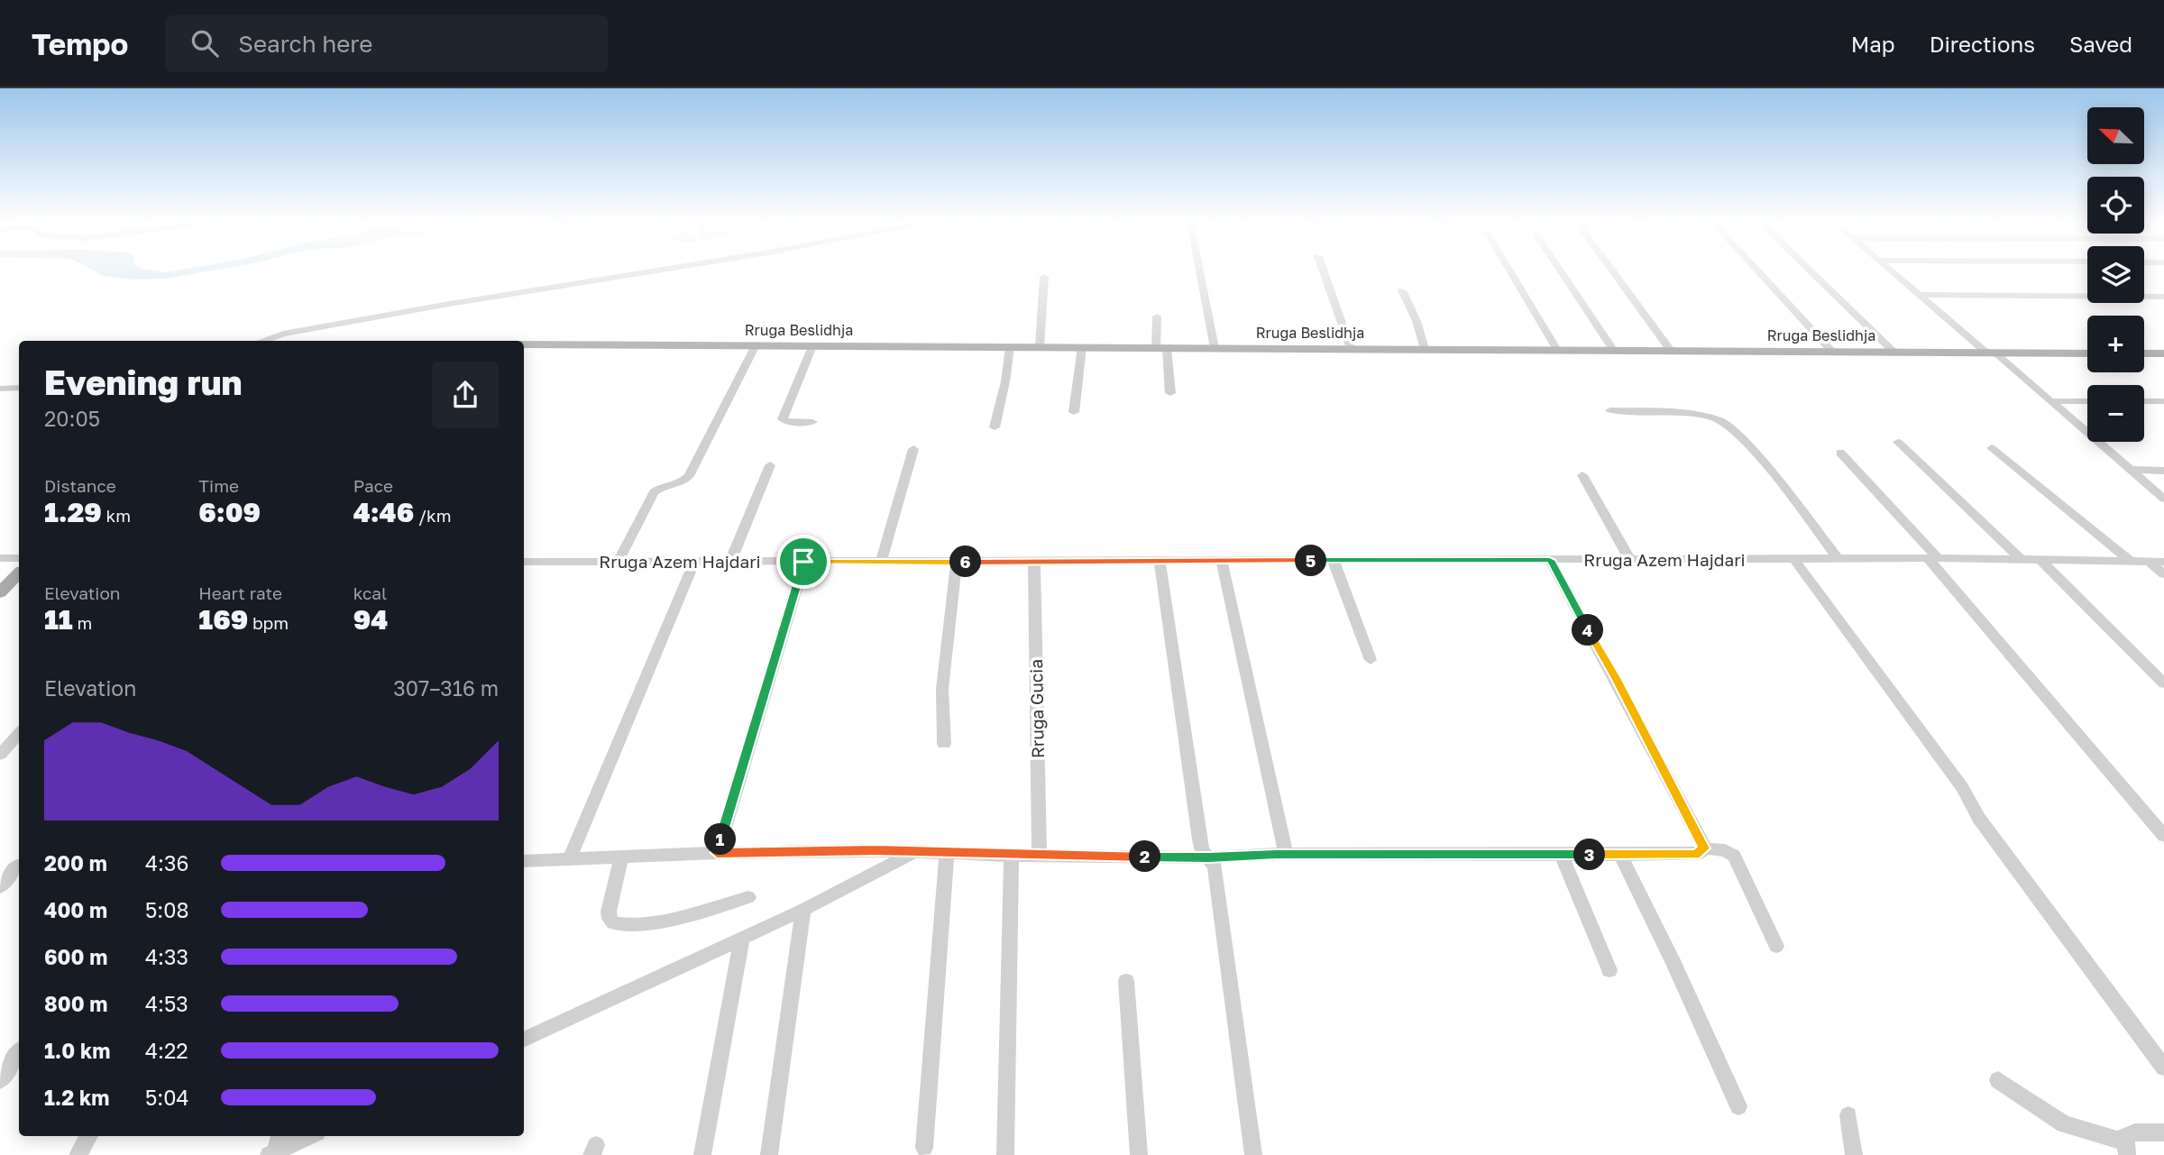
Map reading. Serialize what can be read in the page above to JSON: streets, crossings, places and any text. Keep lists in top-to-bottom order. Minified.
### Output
{"streets":{"main road":["Rruga Beslidhja"],"street":["Rruga Azem Hajdari","Rruga Gucia"]},"crossings":[["Rruga Azem Hajdari","Rruga Gucia"]],"north":"top left","page":{"header":"Tempo","search":"Search here","nav":["Map","Directions","Saved"],"map_buttons":["+","−"],"heading":["Evening run","20:05"],"stats":[["Distance","1.29 km"],["Time","6:09"],["Pace","4:46 /km"],["Elevation","11 m"],["Heart rate","169 bpm"],["kcal","94"]],"pins":["5","6","4","1","3","2"],"chart":["Elevation","307–316 m"],"list":[{"name":"200 m","note":"4:36"},{"name":"400 m","note":"5:08"},{"name":"600 m","note":"4:33"},{"name":"800 m","note":"4:53"},{"name":"1.0 km","note":"4:22"},{"name":"1.2 km","note":"5:04"}]}}
